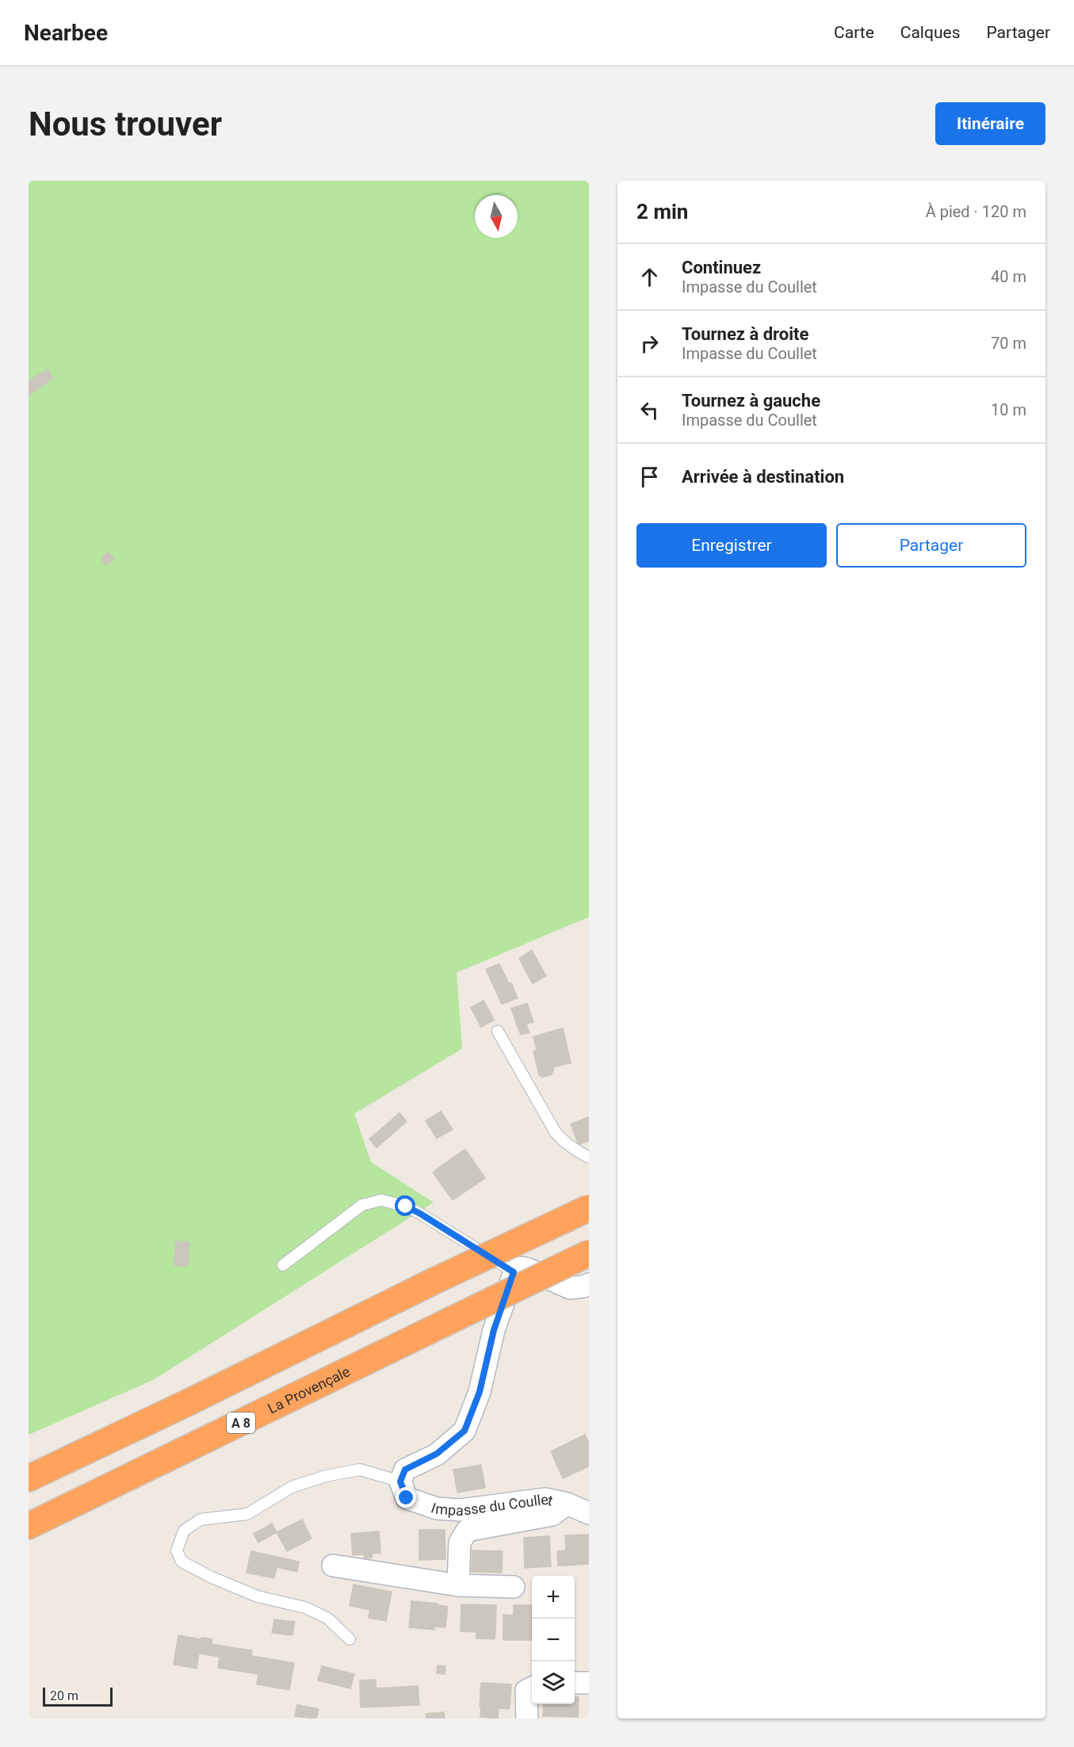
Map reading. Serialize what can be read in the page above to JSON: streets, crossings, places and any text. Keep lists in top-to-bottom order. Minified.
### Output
{"streets":{"highway":["La Provençale","A 8"],"street":["Impasse du Coullet"]},"scale_bar":"20 m","north":"bottom","page":{"header":"Nearbee","nav":["Carte","Calques","Partager"],"buttons":["Itinéraire",["Enregistrer","Partager"]],"title":"Nous trouver","heading":["2 min","À pied · 120 m"],"list":[["Continuez","Impasse du Coullet","40 m"],["Tournez à droite","Impasse du Coullet","70 m"],["Tournez à gauche","Impasse du Coullet","10 m"],"Arrivée à destination"],"map_buttons":["+","−"],"scale":"20 m"}}
